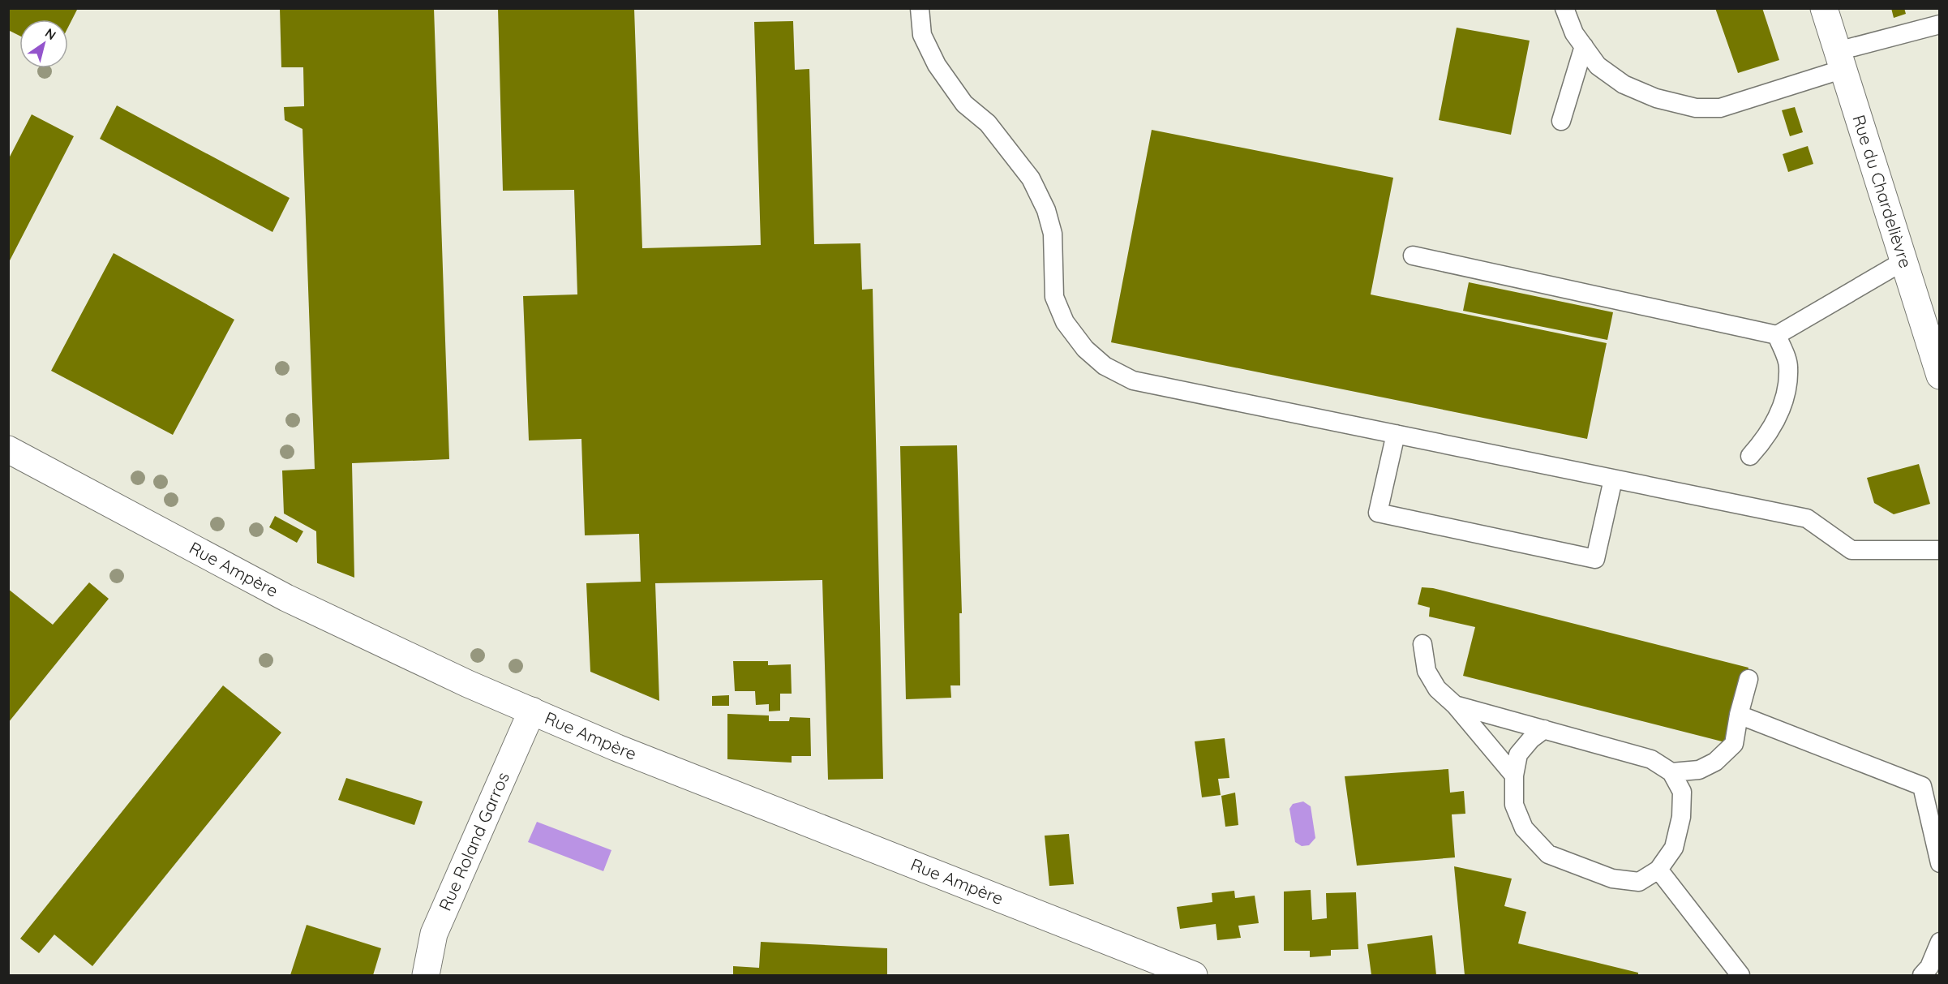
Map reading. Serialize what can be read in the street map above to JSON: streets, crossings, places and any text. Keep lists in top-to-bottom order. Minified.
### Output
{"streets":{"street":["Rue du Chardelièvre","Rue Ampère","Rue Roland Garros"]},"crossings":[["Rue Ampère","Rue Roland Garros"]],"north":"top right"}
